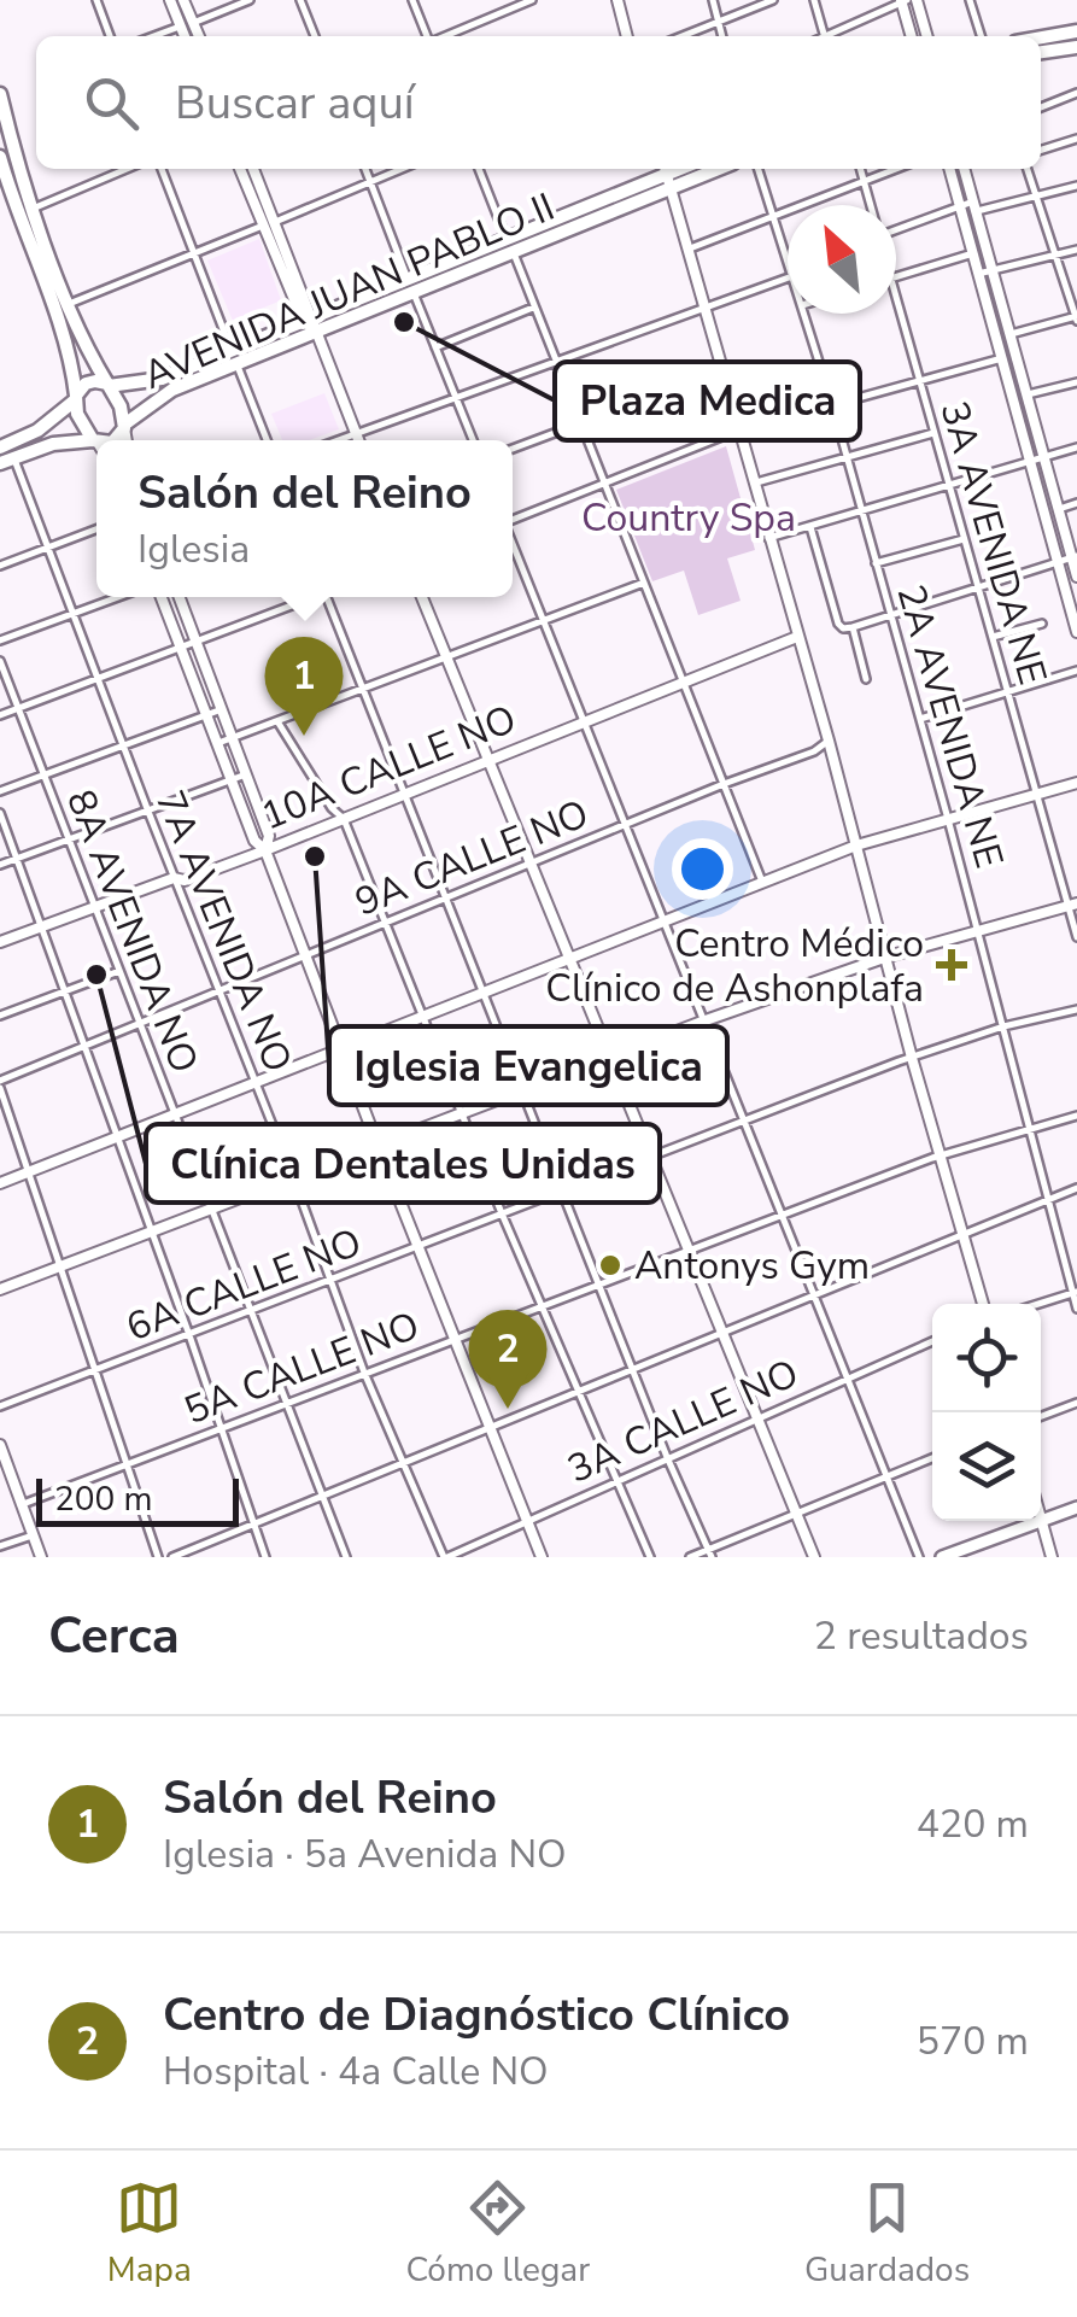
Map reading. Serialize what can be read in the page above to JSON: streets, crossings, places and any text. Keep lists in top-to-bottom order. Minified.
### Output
{"streets":{"highway":["AVENIDA JUAN PABLO II"],"street":["3A AVENIDA NE","2A AVENIDA NE","10A CALLE NO","9A CALLE NO","8A AVENIDA NO","7A AVENIDA NO","6A CALLE NO","5A CALLE NO","3A CALLE NO"]},"crossings":[["AVENIDA JUAN PABLO II","7A AVENIDA NO"],["2A AVENIDA NE","6A CALLE NO"],["2A AVENIDA NE","5A CALLE NO"],["10A CALLE NO","8A AVENIDA NO"],["10A CALLE NO","7A AVENIDA NO"],["9A CALLE NO","8A AVENIDA NO"],["9A CALLE NO","7A AVENIDA NO"],["8A AVENIDA NO","6A CALLE NO"],["8A AVENIDA NO","5A CALLE NO"],["7A AVENIDA NO","6A CALLE NO"],["7A AVENIDA NO","5A CALLE NO"],["7A AVENIDA NO","3A CALLE NO"]],"parks":["Country Spa"],"places":{"other":["Plaza Medica","Iglesia Evangelica","Clínica Dentales Unidas","Antonys Gym"],"health":["Centro Médico Clínico de Ashonplafa"]},"scale_bar":"200 m","north":"top left","page":{"search":"Buscar aquí","popup":["Salón del Reino","Iglesia"],"pins":["1","2"],"scale":"200 m","heading":["Cerca","2 resultados"],"list":[{"mark":"1","name":"Salón del Reino","note":"Iglesia · 5a Avenida NO","value":"420 m"},{"mark":"2","name":"Centro de Diagnóstico Clínico","note":"Hospital · 4a Calle NO","value":"570 m"}],"nav":["Mapa","Cómo llegar","Guardados"]}}
